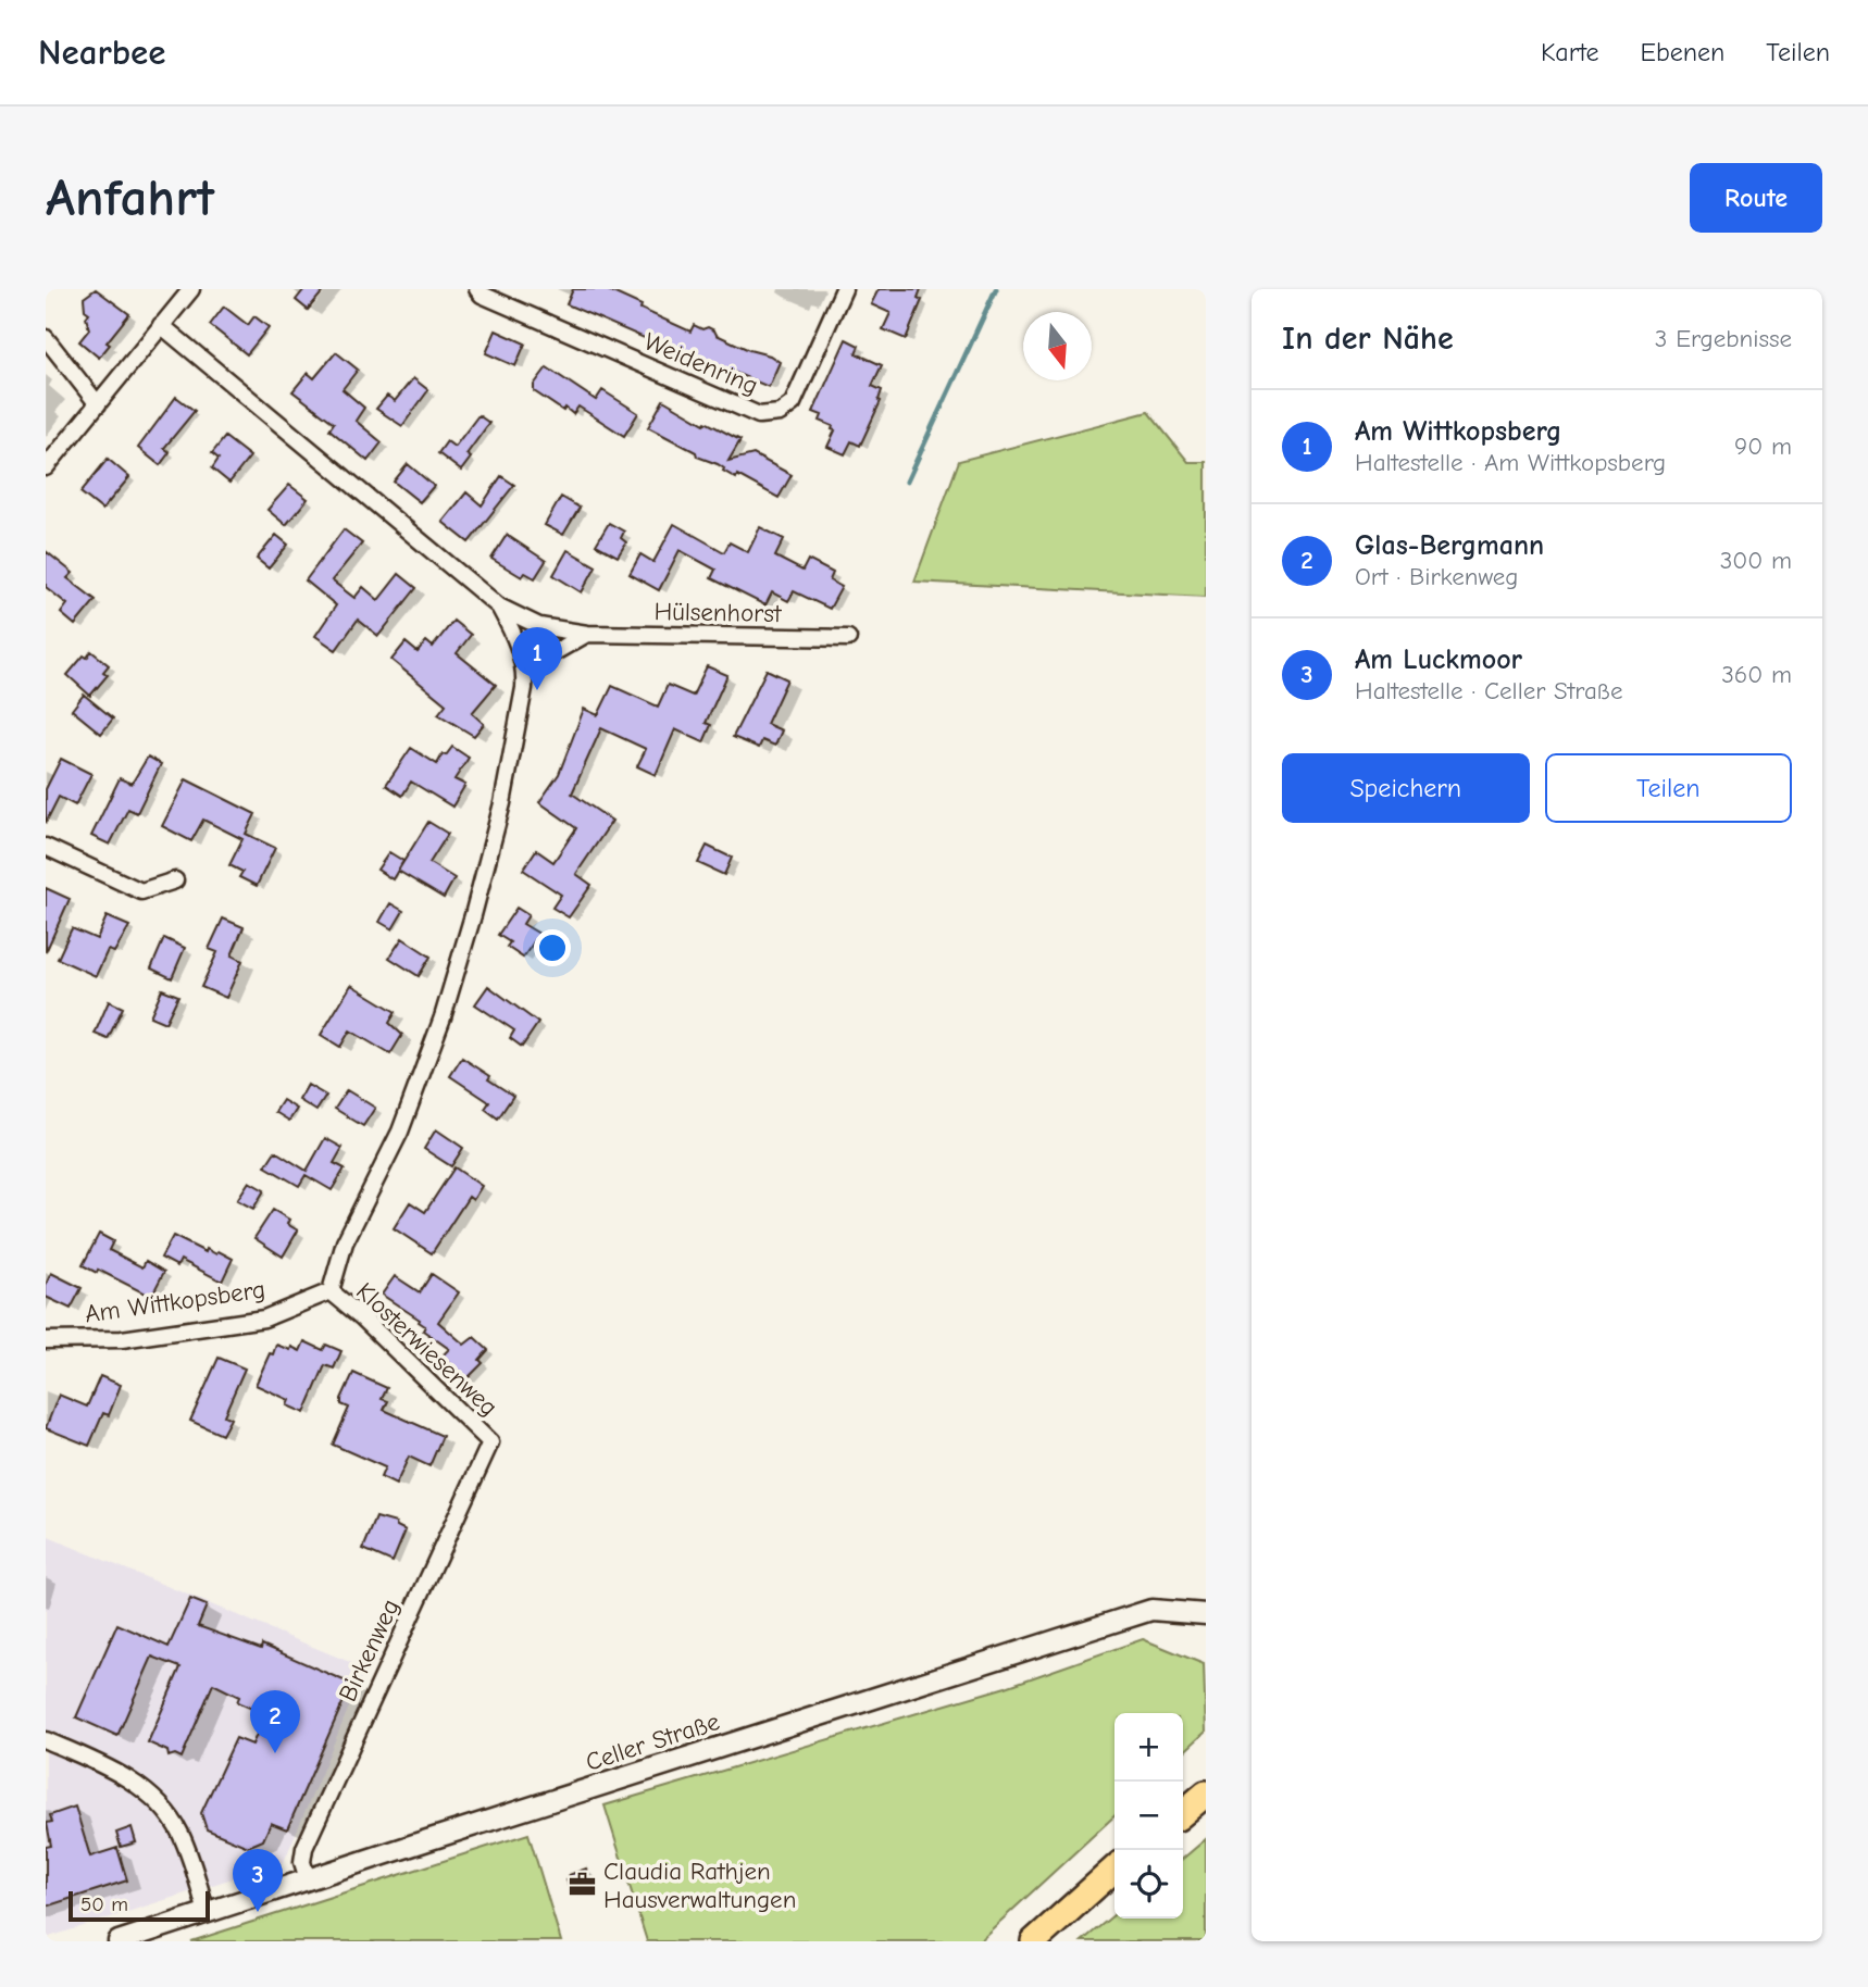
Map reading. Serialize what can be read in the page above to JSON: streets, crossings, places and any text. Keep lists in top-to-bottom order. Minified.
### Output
{"streets":{"street":["Weidenring","Hülsenhorst","Am Wittkopsberg","Klosterwiesenweg","Birkenweg","Celler Straße"]},"crossings":[["Am Wittkopsberg","Klosterwiesenweg"],["Klosterwiesenweg","Birkenweg"],["Birkenweg","Celler Straße"]],"places":{"office":["Claudia Rathjen Hausverwaltungen"]},"scale_bar":"50 m","north":"bottom","page":{"header":"Nearbee","nav":["Karte","Ebenen","Teilen"],"buttons":["Route",["Speichern","Teilen"]],"title":"Anfahrt","heading":["In der Nähe","3 Ergebnisse"],"list":[{"mark":"1","name":"Am Wittkopsberg","note":"Haltestelle · Am Wittkopsberg","value":"90 m"},{"mark":"2","name":"Glas-Bergmann","note":"Ort · Birkenweg","value":"300 m"},{"mark":"3","name":"Am Luckmoor","note":"Haltestelle · Celler Straße","value":"360 m"}],"pins":["1","2","3"],"map_buttons":["+","−"],"scale":"50 m"}}
